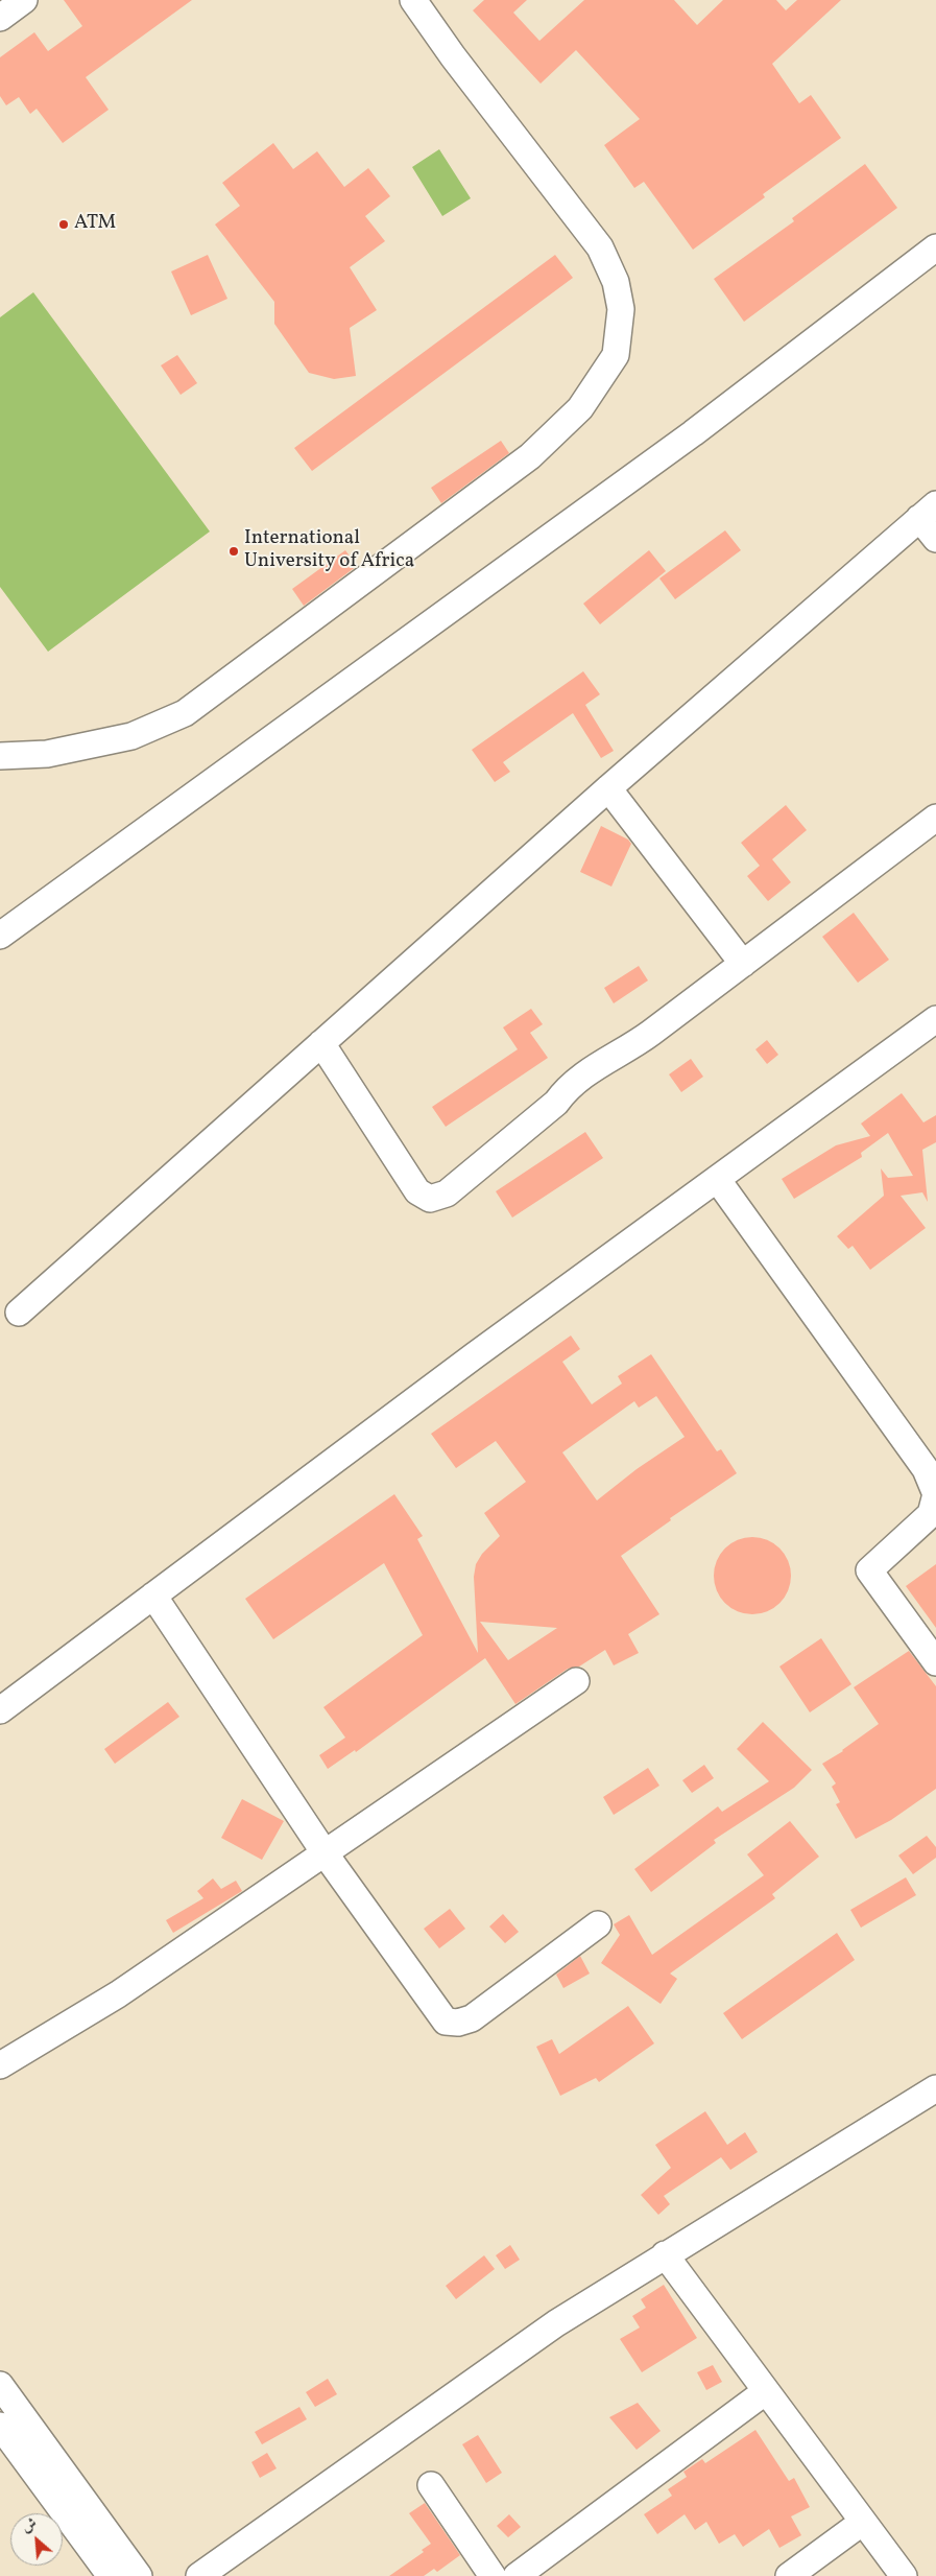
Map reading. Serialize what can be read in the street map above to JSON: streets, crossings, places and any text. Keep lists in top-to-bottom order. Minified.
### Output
{"places":["ATM","International University of Africa"],"north":"top left"}
